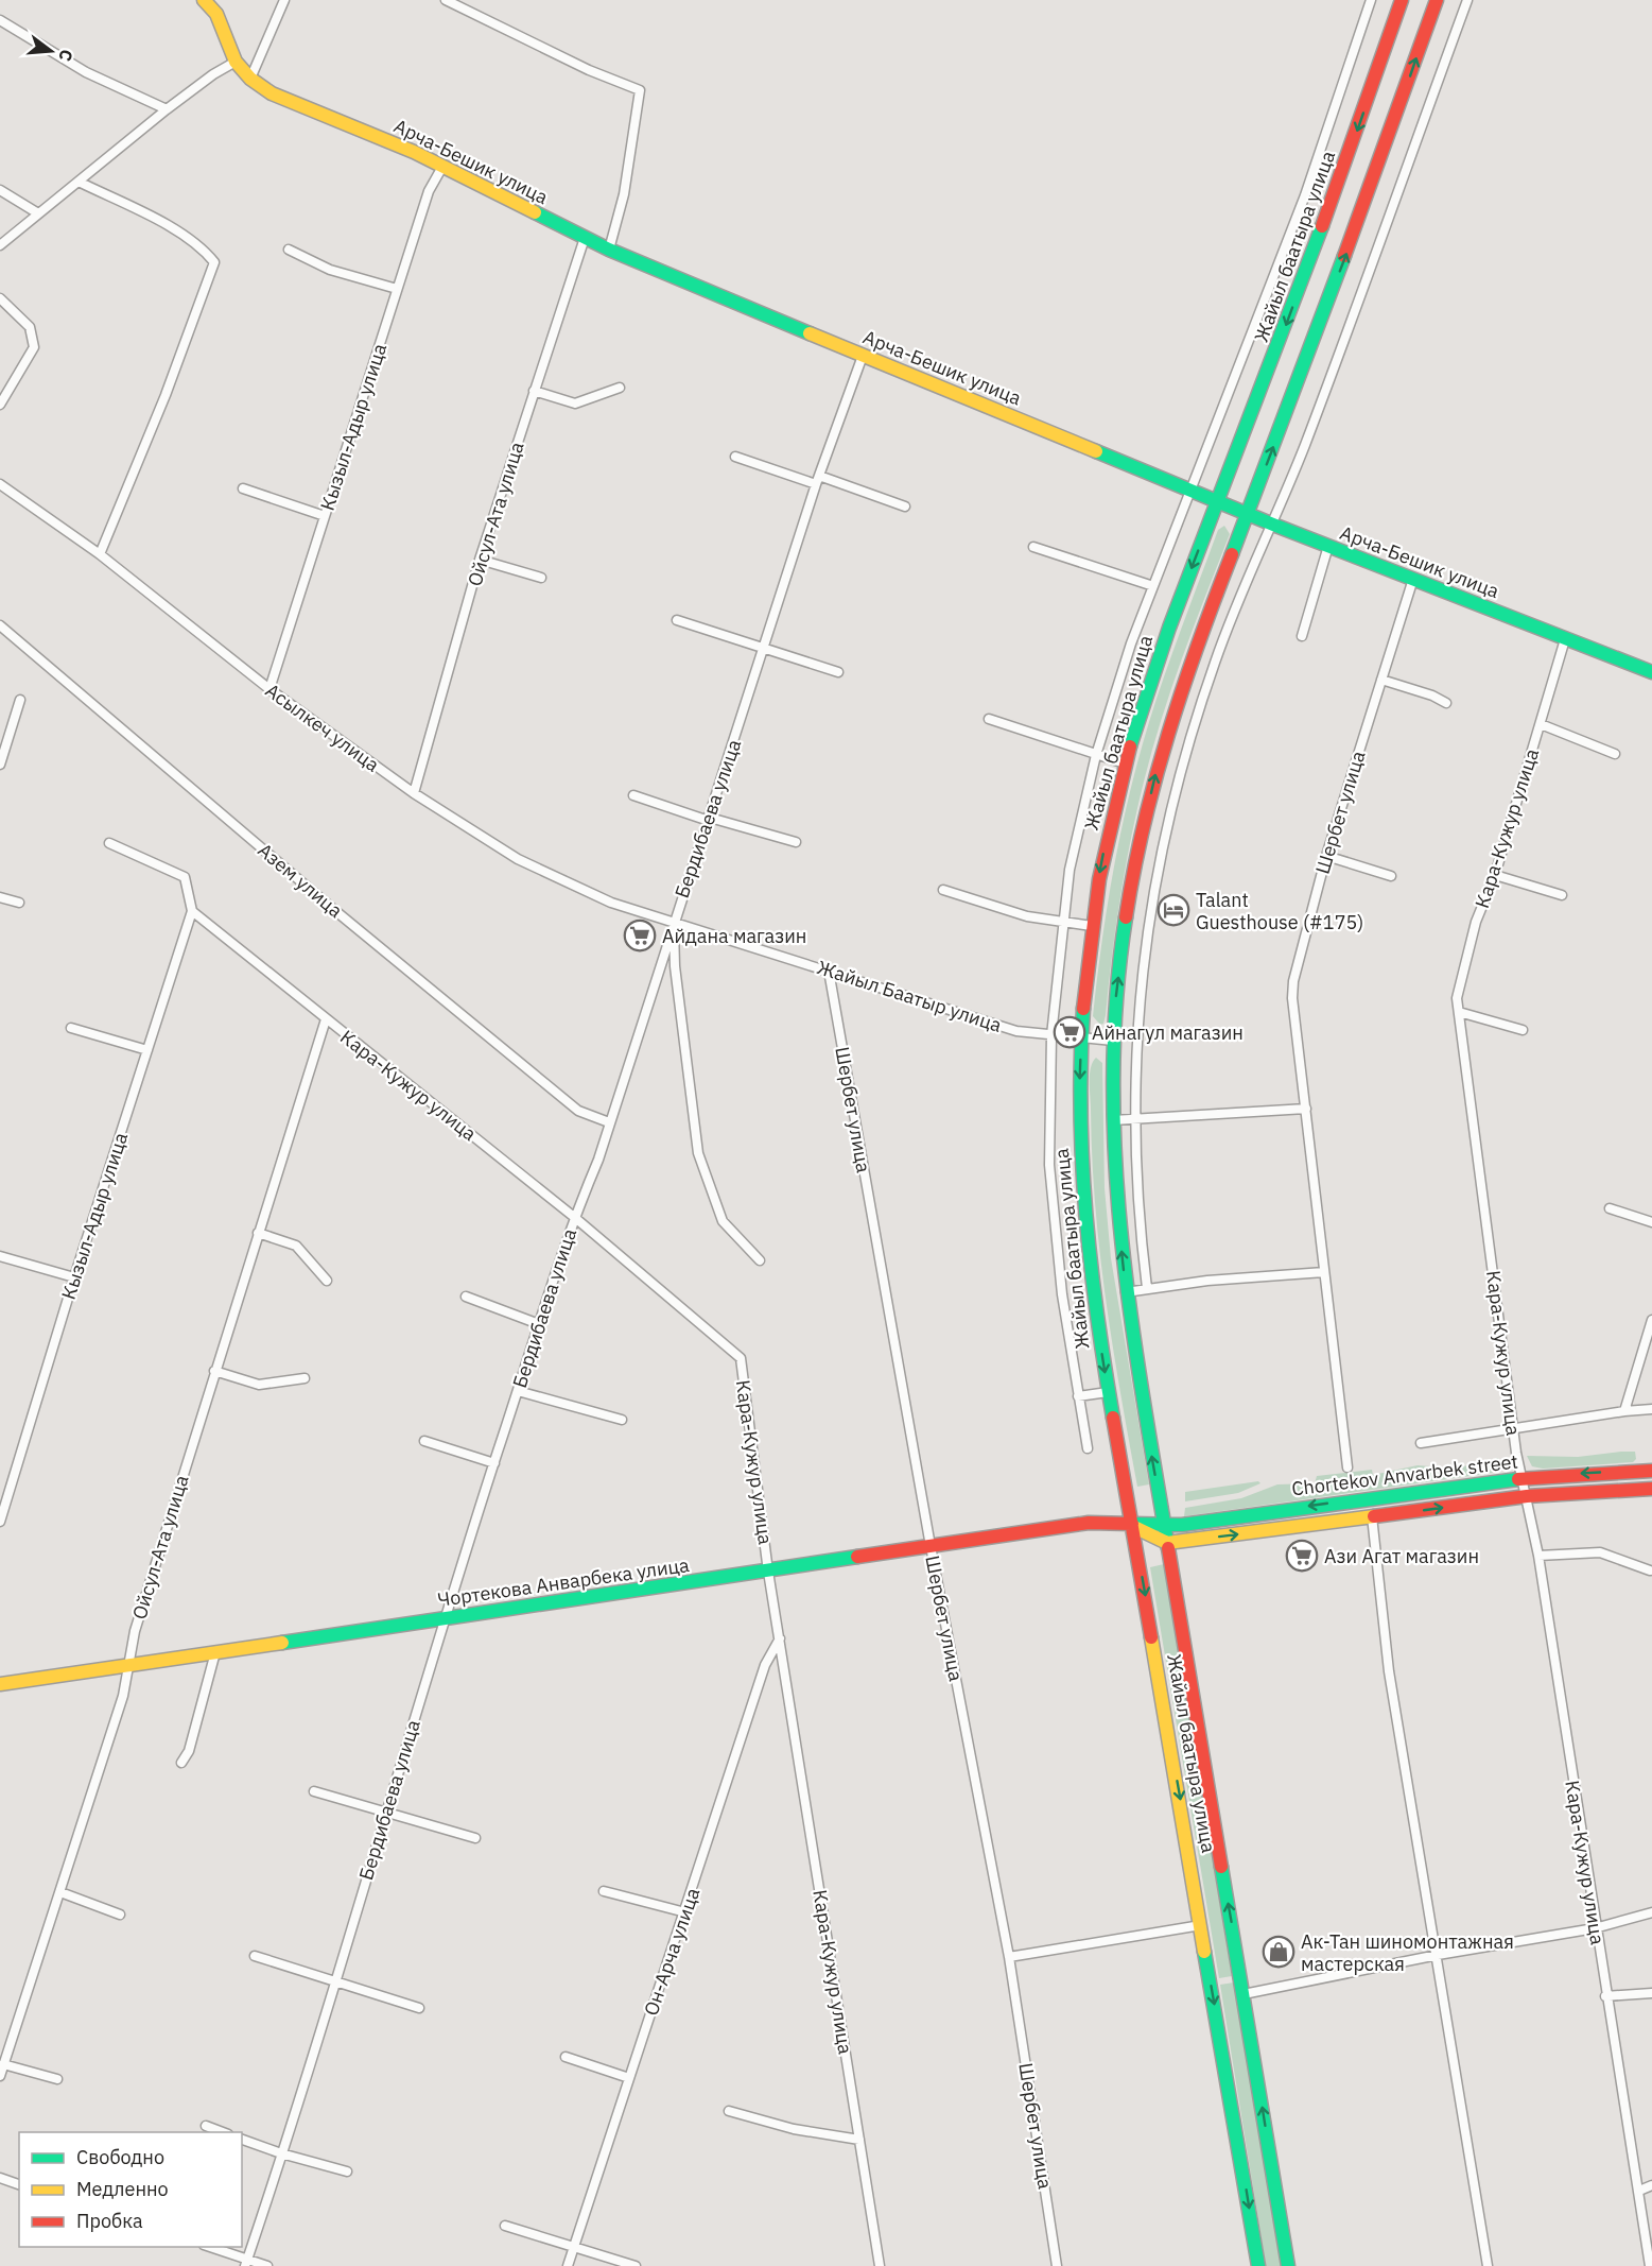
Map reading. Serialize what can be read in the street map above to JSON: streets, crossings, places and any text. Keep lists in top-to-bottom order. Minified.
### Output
{"streets":{"main road":["Арча-Бешик улица","Жайыл баатыра улица","Chortekov Anvarbek street","Чортекова Анварбека улица"],"street":["Кызыл-Адыр улица","Ойсул-Ата улица","Асылкеч улица","Шербет улица","Бердибаева улица","Кара-Кужур улица","Азем улица","Жайыл Баатыр улица","Он-Арча улица"]},"crossings":[["Арча-Бешик улица","Жайыл баатыра улица"],["Арча-Бешик улица","Кызыл-Адыр улица"],["Арча-Бешик улица","Ойсул-Ата улица"],["Арча-Бешик улица","Шербет улица"],["Арча-Бешик улица","Бердибаева улица"],["Арча-Бешик улица","Кара-Кужур улица"],["Жайыл баатыра улица","Жайыл Баатыр улица"],["Жайыл баатыра улица","Chortekov Anvarbek street"],["Жайыл баатыра улица","Чортекова Анварбека улица"],["Кызыл-Адыр улица","Асылкеч улица"],["Кызыл-Адыр улица","Кара-Кужур улица"],["Ойсул-Ата улица","Асылкеч улица"],["Ойсул-Ата улица","Кара-Кужур улица"],["Ойсул-Ата улица","Чортекова Анварбека улица"],["Асылкеч улица","Бердибаева улица"],["Асылкеч улица","Жайыл Баатыр улица"],["Шербет улица","Жайыл Баатыр улица"],["Шербет улица","Чортекова Анварбека улица"],["Бердибаева улица","Кара-Кужур улица"],["Бердибаева улица","Азем улица"],["Бердибаева улица","Жайыл Баатыр улица"],["Бердибаева улица","Чортекова Анварбека улица"],["Кара-Кужур улица","Chortekov Anvarbek street"],["Кара-Кужур улица","Чортекова Анварбека улица"],["Кара-Кужур улица","Он-Арча улица"],["Chortekov Anvarbek street","Чортекова Анварбека улица"]],"places":{"hotel":["Talant Guesthouse (#175)"],"supermarket":["Айдана магазин","Айнагул магазин","Ази Агат магазин"],"shop":["Ак-Тан шиномонтажная мастерская"]},"legend":["Свободно","Медленно","Пробка"],"north":"right"}
